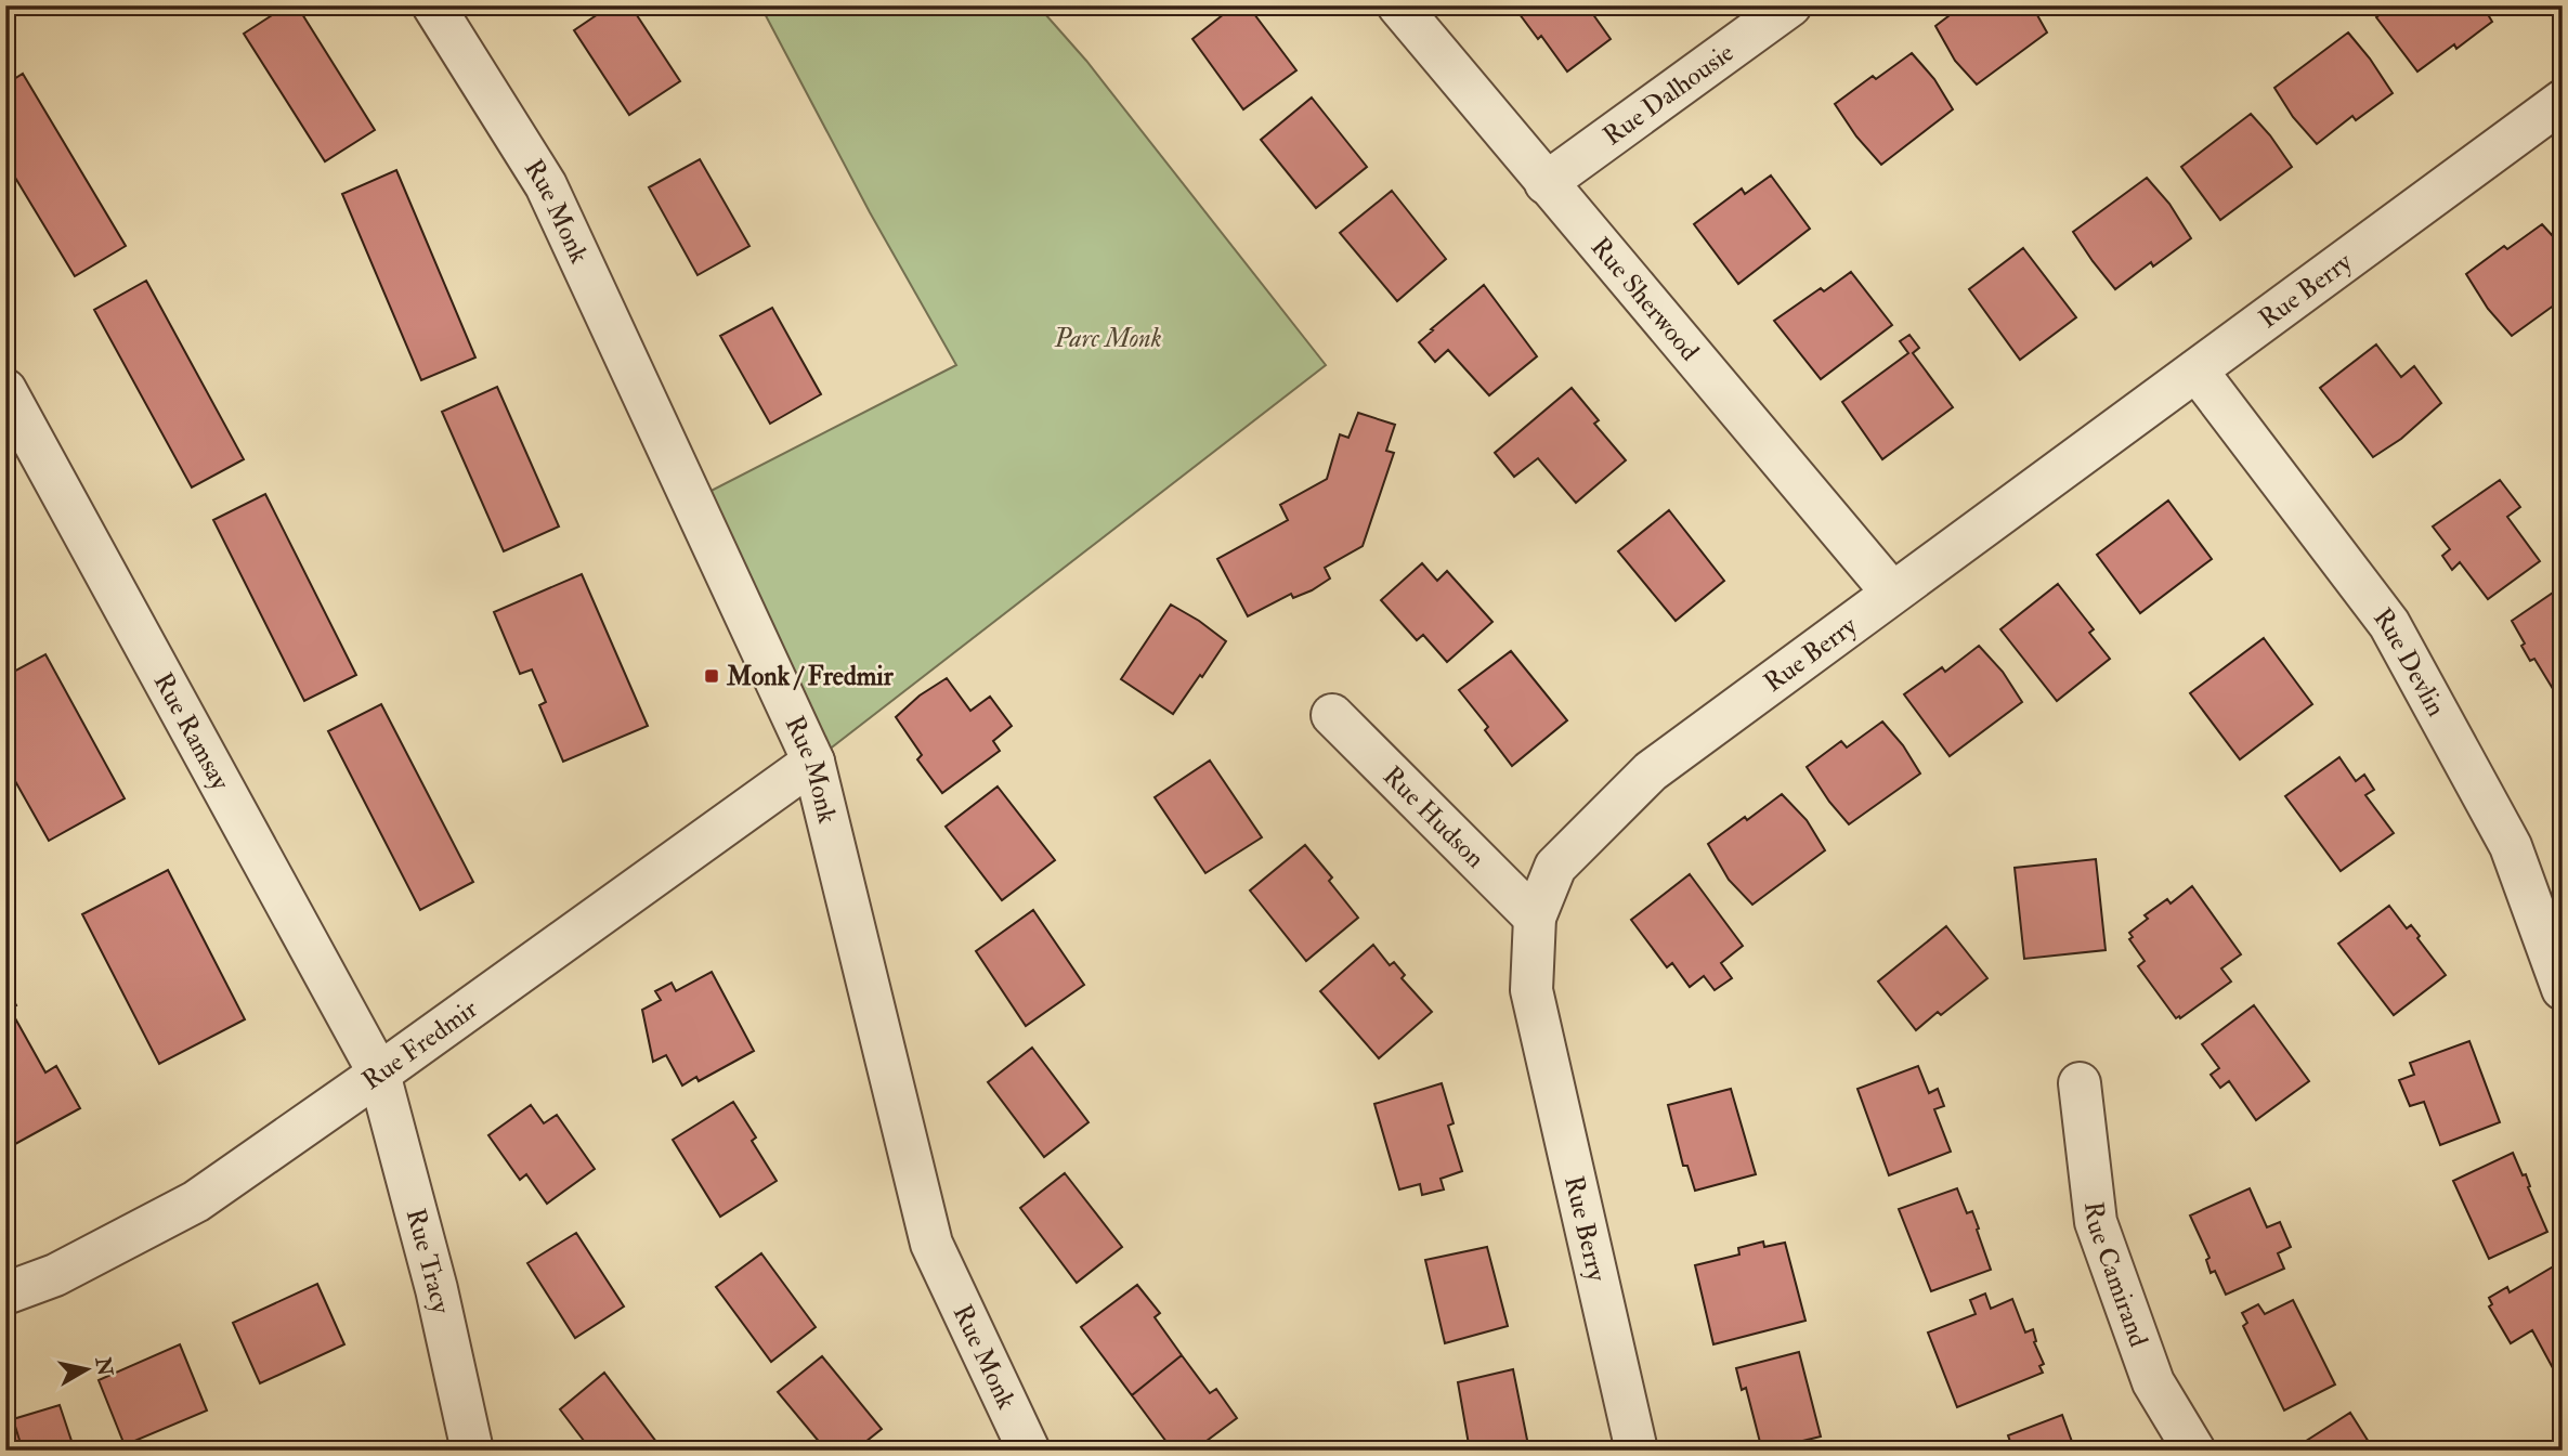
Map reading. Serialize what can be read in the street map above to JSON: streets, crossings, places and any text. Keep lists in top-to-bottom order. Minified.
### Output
{"streets":{"street":["Rue Dalhousie","Rue Monk","Rue Berry","Rue Sherwood","Rue Devlin","Rue Ramsay","Rue Hudson","Rue Fredmir","Rue Tracy","Rue Camirand"]},"crossings":[["Rue Dalhousie","Rue Sherwood"],["Rue Monk","Rue Fredmir"],["Rue Berry","Rue Sherwood"],["Rue Berry","Rue Devlin"],["Rue Berry","Rue Hudson"],["Rue Ramsay","Rue Fredmir"],["Rue Ramsay","Rue Tracy"],["Rue Fredmir","Rue Tracy"]],"parks":["Parc Monk"],"places":{"transit":["Monk / Fredmir"]},"north":"right"}
